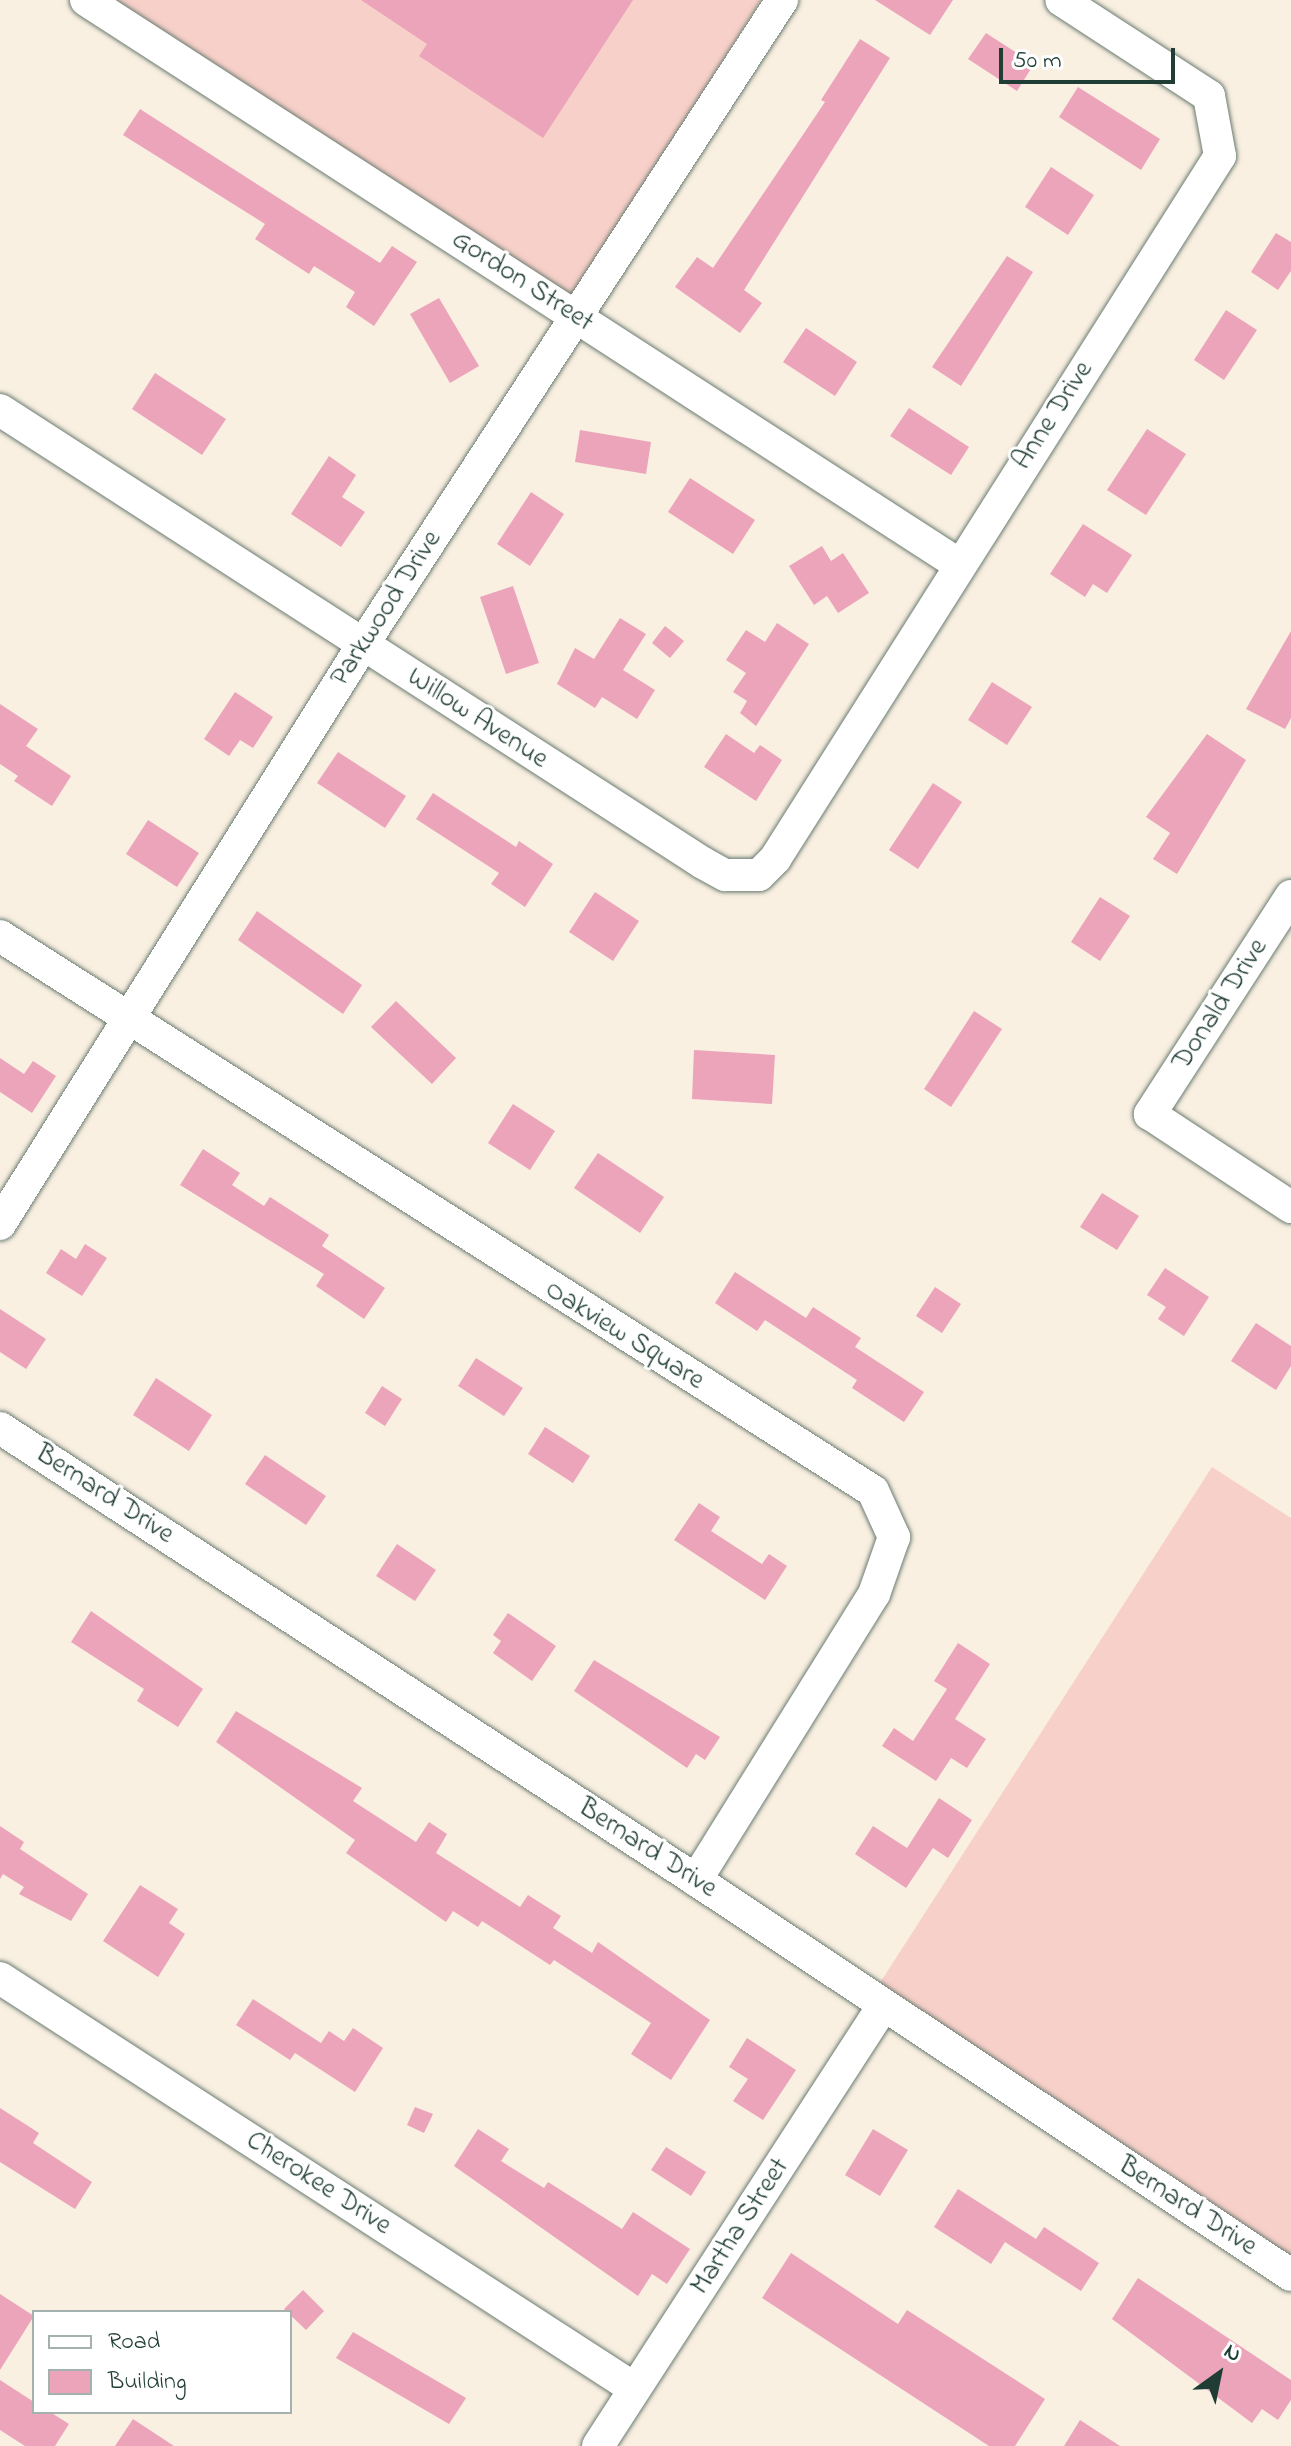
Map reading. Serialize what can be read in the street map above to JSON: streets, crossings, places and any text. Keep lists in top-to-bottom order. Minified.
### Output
{"streets":{"street":["Gordon Street","Anne Drive","Parkwood Drive","Willow Avenue","Donald Drive","Oakview Square","Bernard Drive","Cherokee Drive","Martha Street"]},"crossings":[["Gordon Street","Anne Drive"],["Gordon Street","Parkwood Drive"],["Anne Drive","Willow Avenue"],["Parkwood Drive","Willow Avenue"],["Parkwood Drive","Oakview Square"],["Oakview Square","Bernard Drive"],["Bernard Drive","Martha Street"],["Cherokee Drive","Martha Street"]],"legend":["Road","Building"],"scale_bar":"50 m","north":"top right"}
